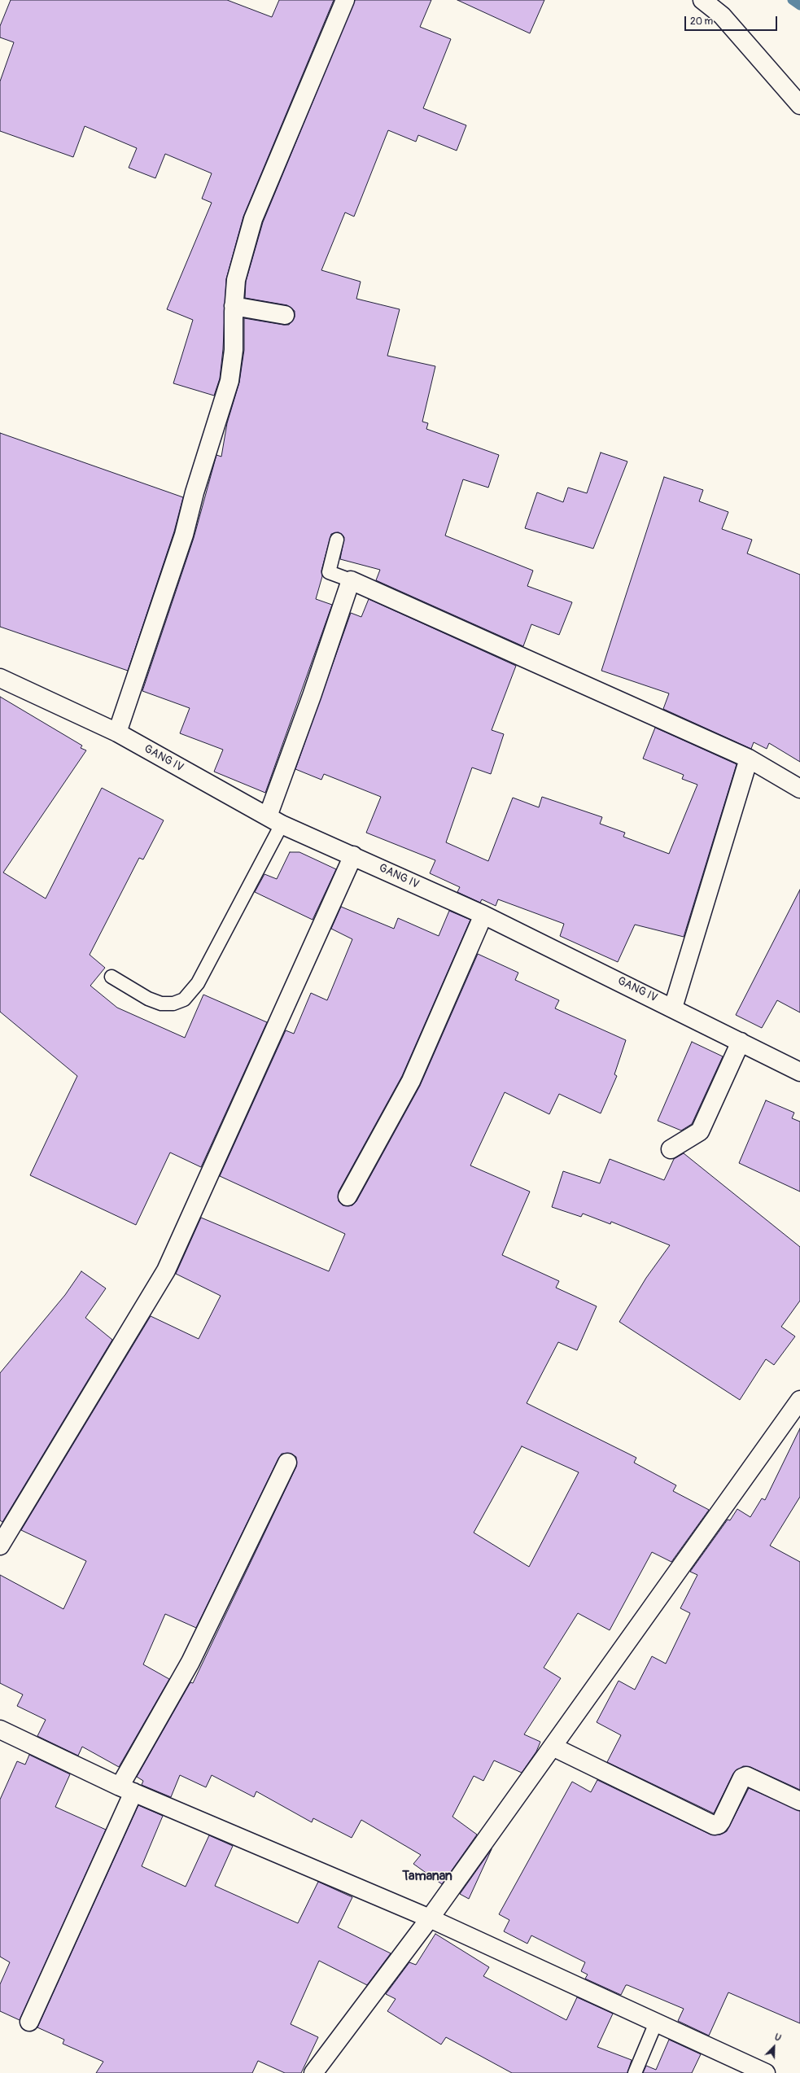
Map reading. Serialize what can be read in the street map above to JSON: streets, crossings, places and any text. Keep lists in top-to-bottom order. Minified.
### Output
{"streets":{"street":["GANG IV"]},"districts":["Tamanan"],"scale_bar":"20 m","north":"top right"}
